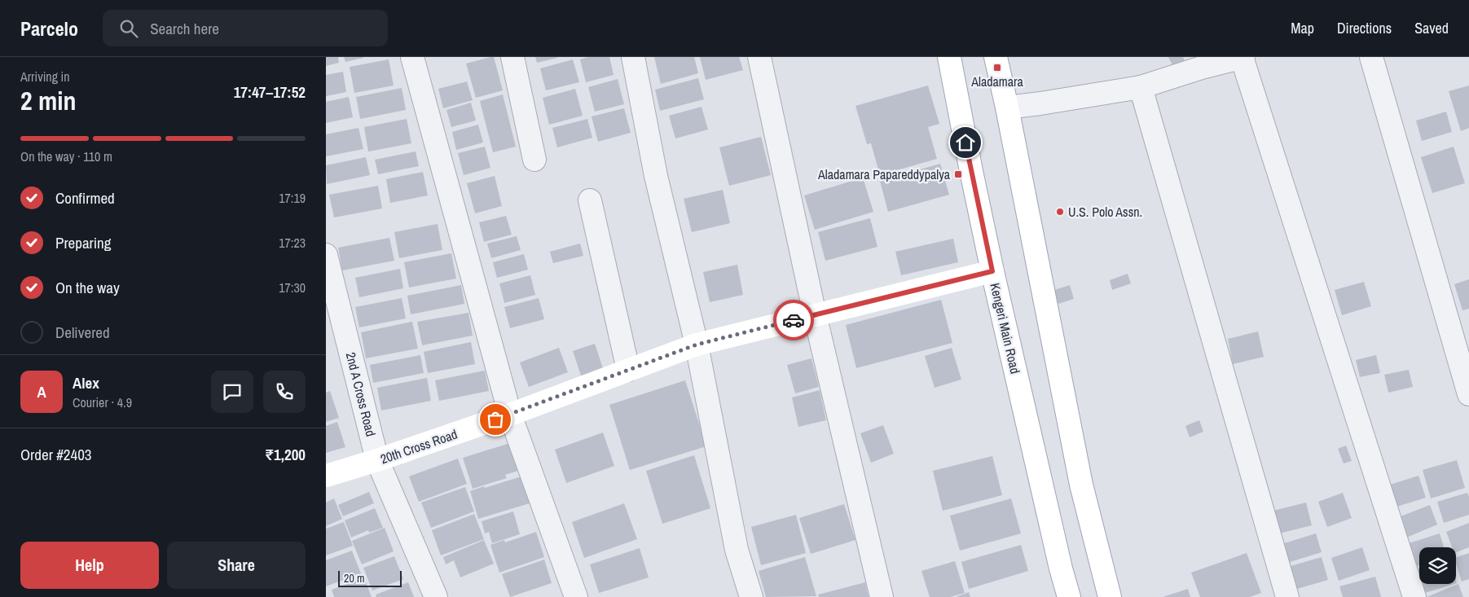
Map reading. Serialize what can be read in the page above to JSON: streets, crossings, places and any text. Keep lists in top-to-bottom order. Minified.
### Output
{"streets":{"main road":["Kengeri Main Road","20th Cross Road"],"street":["2nd A Cross Road"]},"crossings":[["Kengeri Main Road","20th Cross Road"],["2nd A Cross Road","20th Cross Road"]],"places":{"transit":["Aladamara","Aladamara Papareddypalya"],"other":["U.S. Polo Assn."]},"scale_bar":"20 m","page":{"header":"Parcelo","search":"Search here","nav":["Map","Directions","Saved"],"heading":["2 min","Arriving in","17:47–17:52"],"panel":["Alex","Courier · 4.9","Order #2403","₹1,200"],"bar":"On the way · 110 m","list":[["Confirmed","17:19"],["Preparing","17:23"],["On the way","17:30"],"Delivered"],"round":"A","buttons":["Help","Share"],"scale":"20 m"}}
